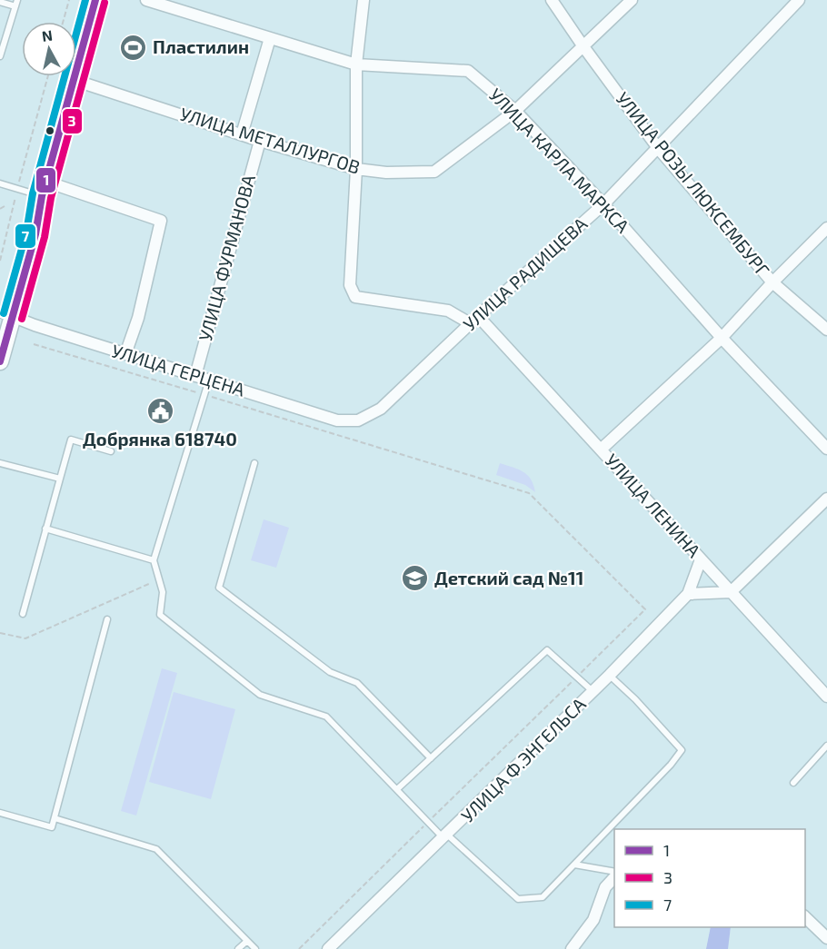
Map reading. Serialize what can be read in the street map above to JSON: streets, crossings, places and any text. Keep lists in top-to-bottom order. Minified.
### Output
{"streets":{"street":["УЛИЦА МЕТАЛЛУРГОВ","УЛИЦА КАРЛА МАРКСА","УЛИЦА РОЗЫ ЛЮКСЕМБУРГ","УЛИЦА ФУРМАНОВА","УЛИЦА РАДИЩЕВА","УЛИЦА ГЕРЦЕНА","УЛИЦА ЛЕНИНА","УЛИЦА Ф.ЭНГЕЛЬСА"]},"crossings":[["УЛИЦА МЕТАЛЛУРГОВ","УЛИЦА КАРЛА МАРКСА"],["УЛИЦА МЕТАЛЛУРГОВ","УЛИЦА РОЗЫ ЛЮКСЕМБУРГ"],["УЛИЦА МЕТАЛЛУРГОВ","УЛИЦА ФУРМАНОВА"],["УЛИЦА МЕТАЛЛУРГОВ","УЛИЦА ЛЕНИНА"],["УЛИЦА КАРЛА МАРКСА","УЛИЦА РАДИЩЕВА"],["УЛИЦА РОЗЫ ЛЮКСЕМБУРГ","УЛИЦА РАДИЩЕВА"],["УЛИЦА ФУРМАНОВА","УЛИЦА ГЕРЦЕНА"],["УЛИЦА РАДИЩЕВА","УЛИЦА ГЕРЦЕНА"],["УЛИЦА РАДИЩЕВА","УЛИЦА ЛЕНИНА"],["УЛИЦА ЛЕНИНА","УЛИЦА Ф.ЭНГЕЛЬСА"]],"places":{"sports":["Пластилин"],"public building":["Добрянка 618740"],"school or university":["Детский сад №11"]},"lines":["transit line 1","transit line 7","transit line 3"],"legend":["1","3","7"],"north":"top"}
